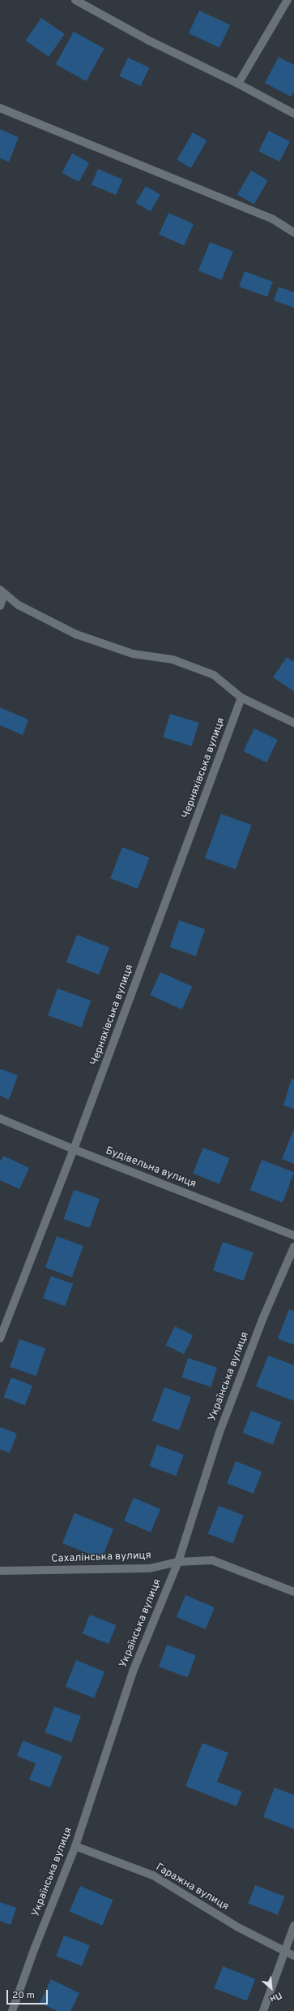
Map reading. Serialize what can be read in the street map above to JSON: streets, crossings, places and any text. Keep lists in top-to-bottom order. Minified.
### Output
{"streets":{"street":["Черняхівська вулиця","Будівельна вулиця","Українська вулиця","Сахалінська вулиця","Гаражна вулиця"]},"crossings":[["Черняхівська вулиця","Будівельна вулиця"],["Українська вулиця","Сахалінська вулиця"],["Українська вулиця","Гаражна вулиця"]],"scale_bar":"20 m","north":"bottom right"}
